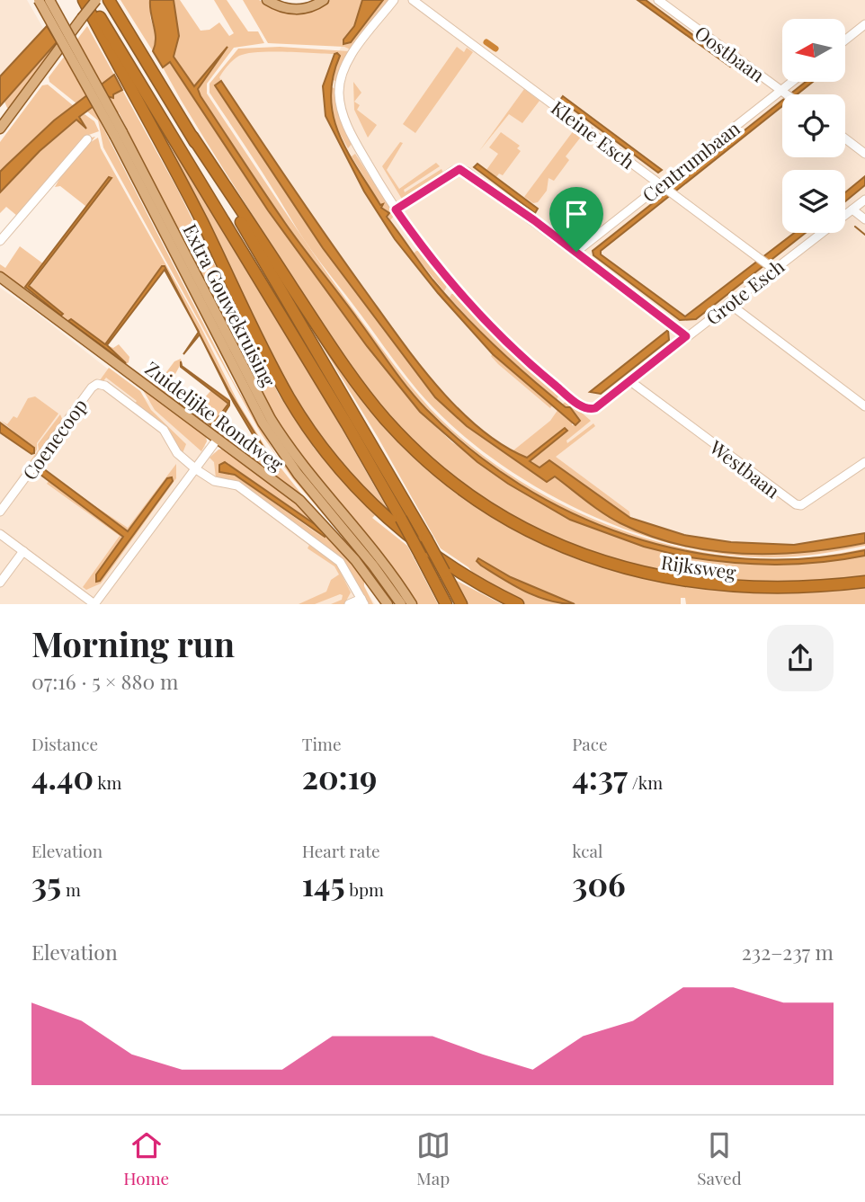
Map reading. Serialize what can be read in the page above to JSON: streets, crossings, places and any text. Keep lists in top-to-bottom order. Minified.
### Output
{"streets":{"highway":["Rijksweg"],"main road":["Extra Gouwekruising","Zuidelijke Rondweg"],"street":["Oostbaan","Kleine Esch","Centrumbaan","Grote Esch","Coenecoop","Westbaan"]},"crossings":[["Oostbaan","Centrumbaan"],["Kleine Esch","Centrumbaan"],["Kleine Esch","Grote Esch"],["Grote Esch","Westbaan"]],"north":"left","page":{"heading":["Morning run","07:16 · 5 × 880 m"],"stats":[["Distance","4.40 km"],["Time","20:19"],["Pace","4:37 /km"],["Elevation","35 m"],["Heart rate","145 bpm"],["kcal","306"]],"chart":["Elevation","232–237 m"],"tabs":["Home","Map","Saved"]}}
